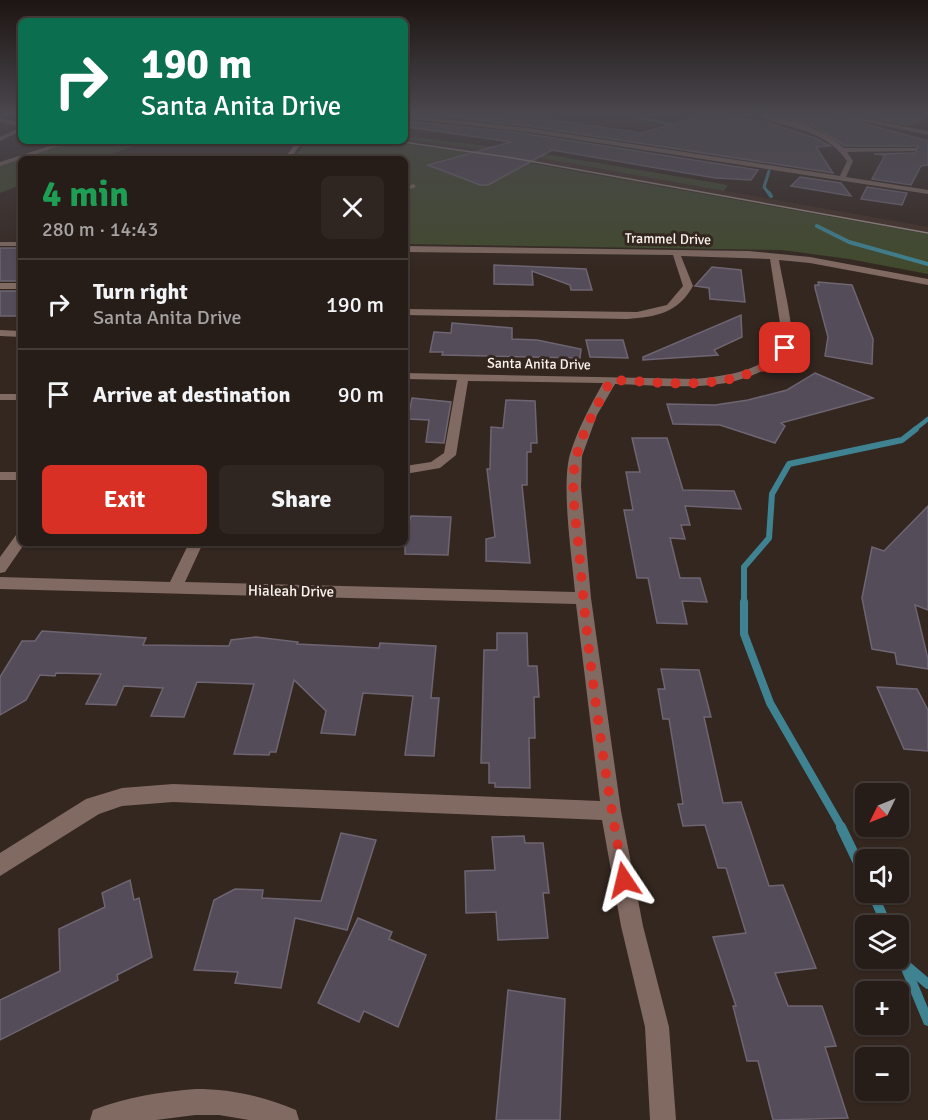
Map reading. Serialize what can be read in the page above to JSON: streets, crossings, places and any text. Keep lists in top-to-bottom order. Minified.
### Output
{"streets":{"street":["Trammel Drive","Santa Anita Drive","Hialeah Drive"]},"crossings":[["Trammel Drive","Santa Anita Drive"]],"north":"bottom left","page":{"turn":["190 m","Santa Anita Drive"],"heading":["4 min","280 m · 14:43"],"list":[{"name":"Turn right","note":"Santa Anita Drive","value":"190 m"},{"name":"Arrive at destination","value":"90 m"}],"buttons":["Exit","Share"],"map_buttons":["+","−"]}}
